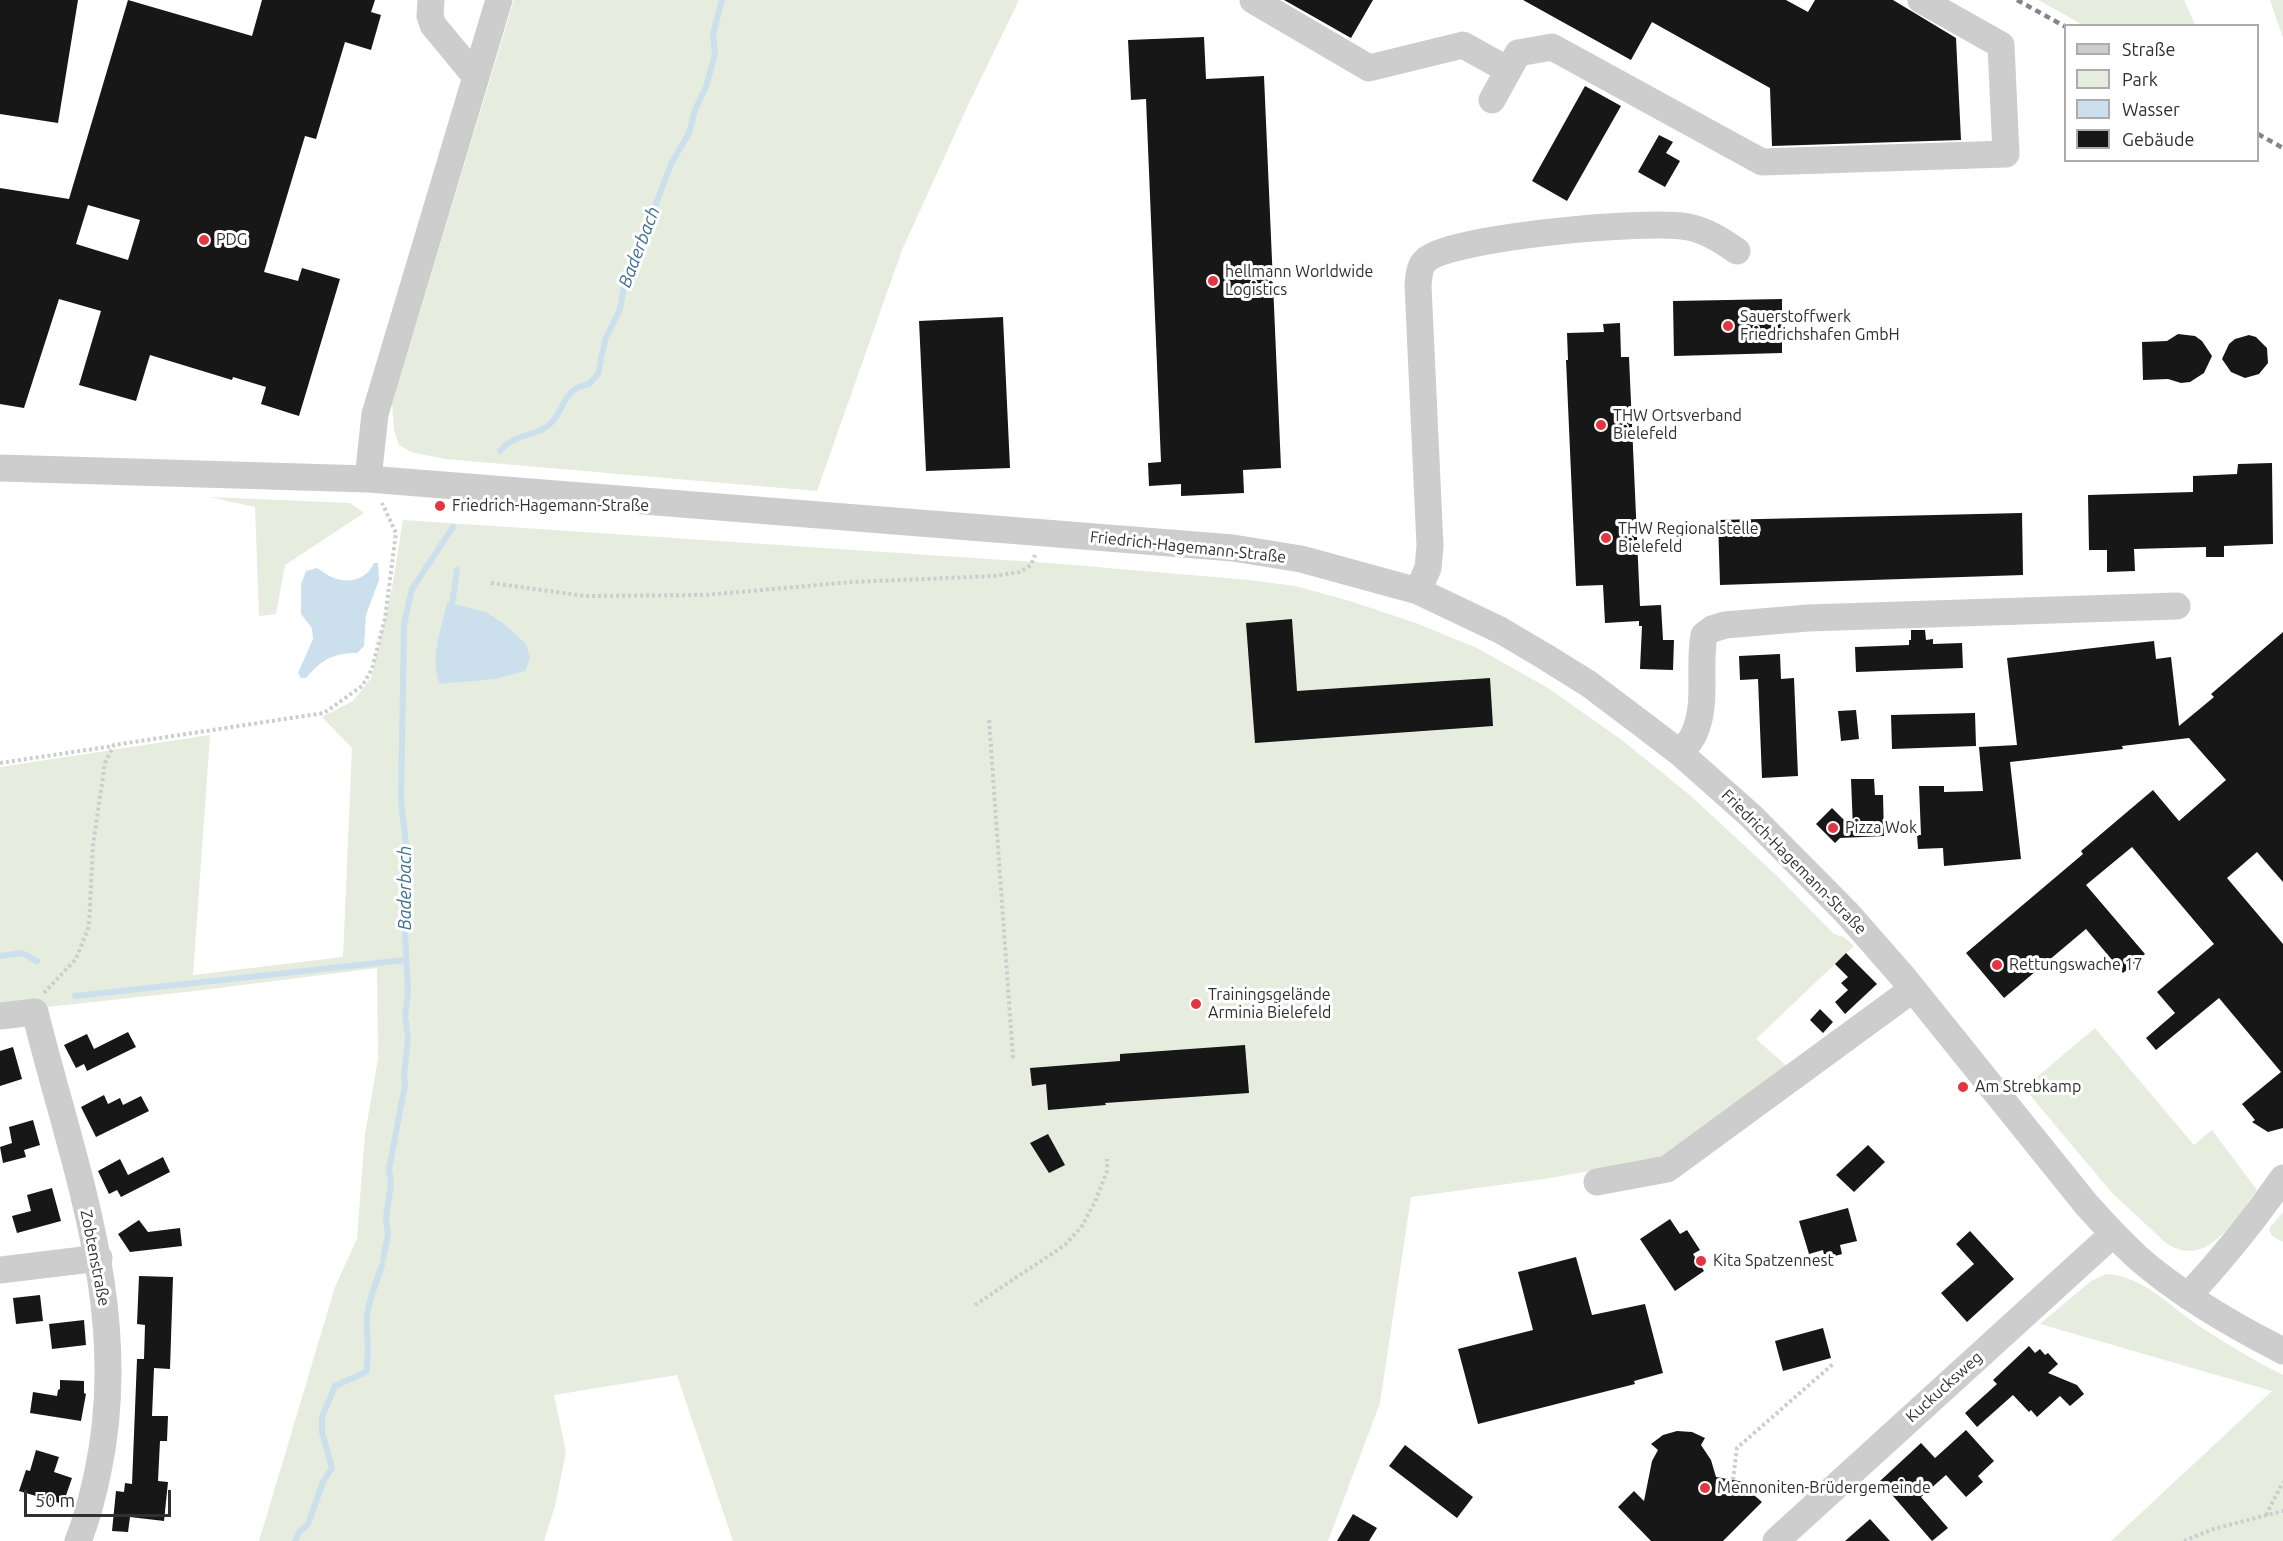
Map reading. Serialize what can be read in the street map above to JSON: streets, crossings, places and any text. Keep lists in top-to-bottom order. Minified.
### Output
{"streets":{"street":["Friedrich-Hagemann-Straße","Zobtenstraße","Kuckucksweg"]},"crossings":[["Friedrich-Hagemann-Straße","Kuckucksweg"]],"water":["Baderbach"],"places":["PDG","hellmann Worldwide Logistics","Sauerstoffwerk Friedrichshafen GmbH","THW Ortsverband Bielefeld","Friedrich-Hagemann-Straße","THW Regionalstelle Bielefeld","Pizza Wok","Rettungswache 17","Trainingsgelände Arminia Bielefeld","Am Strebkamp","Kita Spatzennest","Mennoniten-Brüdergemeinde"],"legend":["Straße","Park","Wasser","Gebäude"],"scale_bar":"50 m"}
